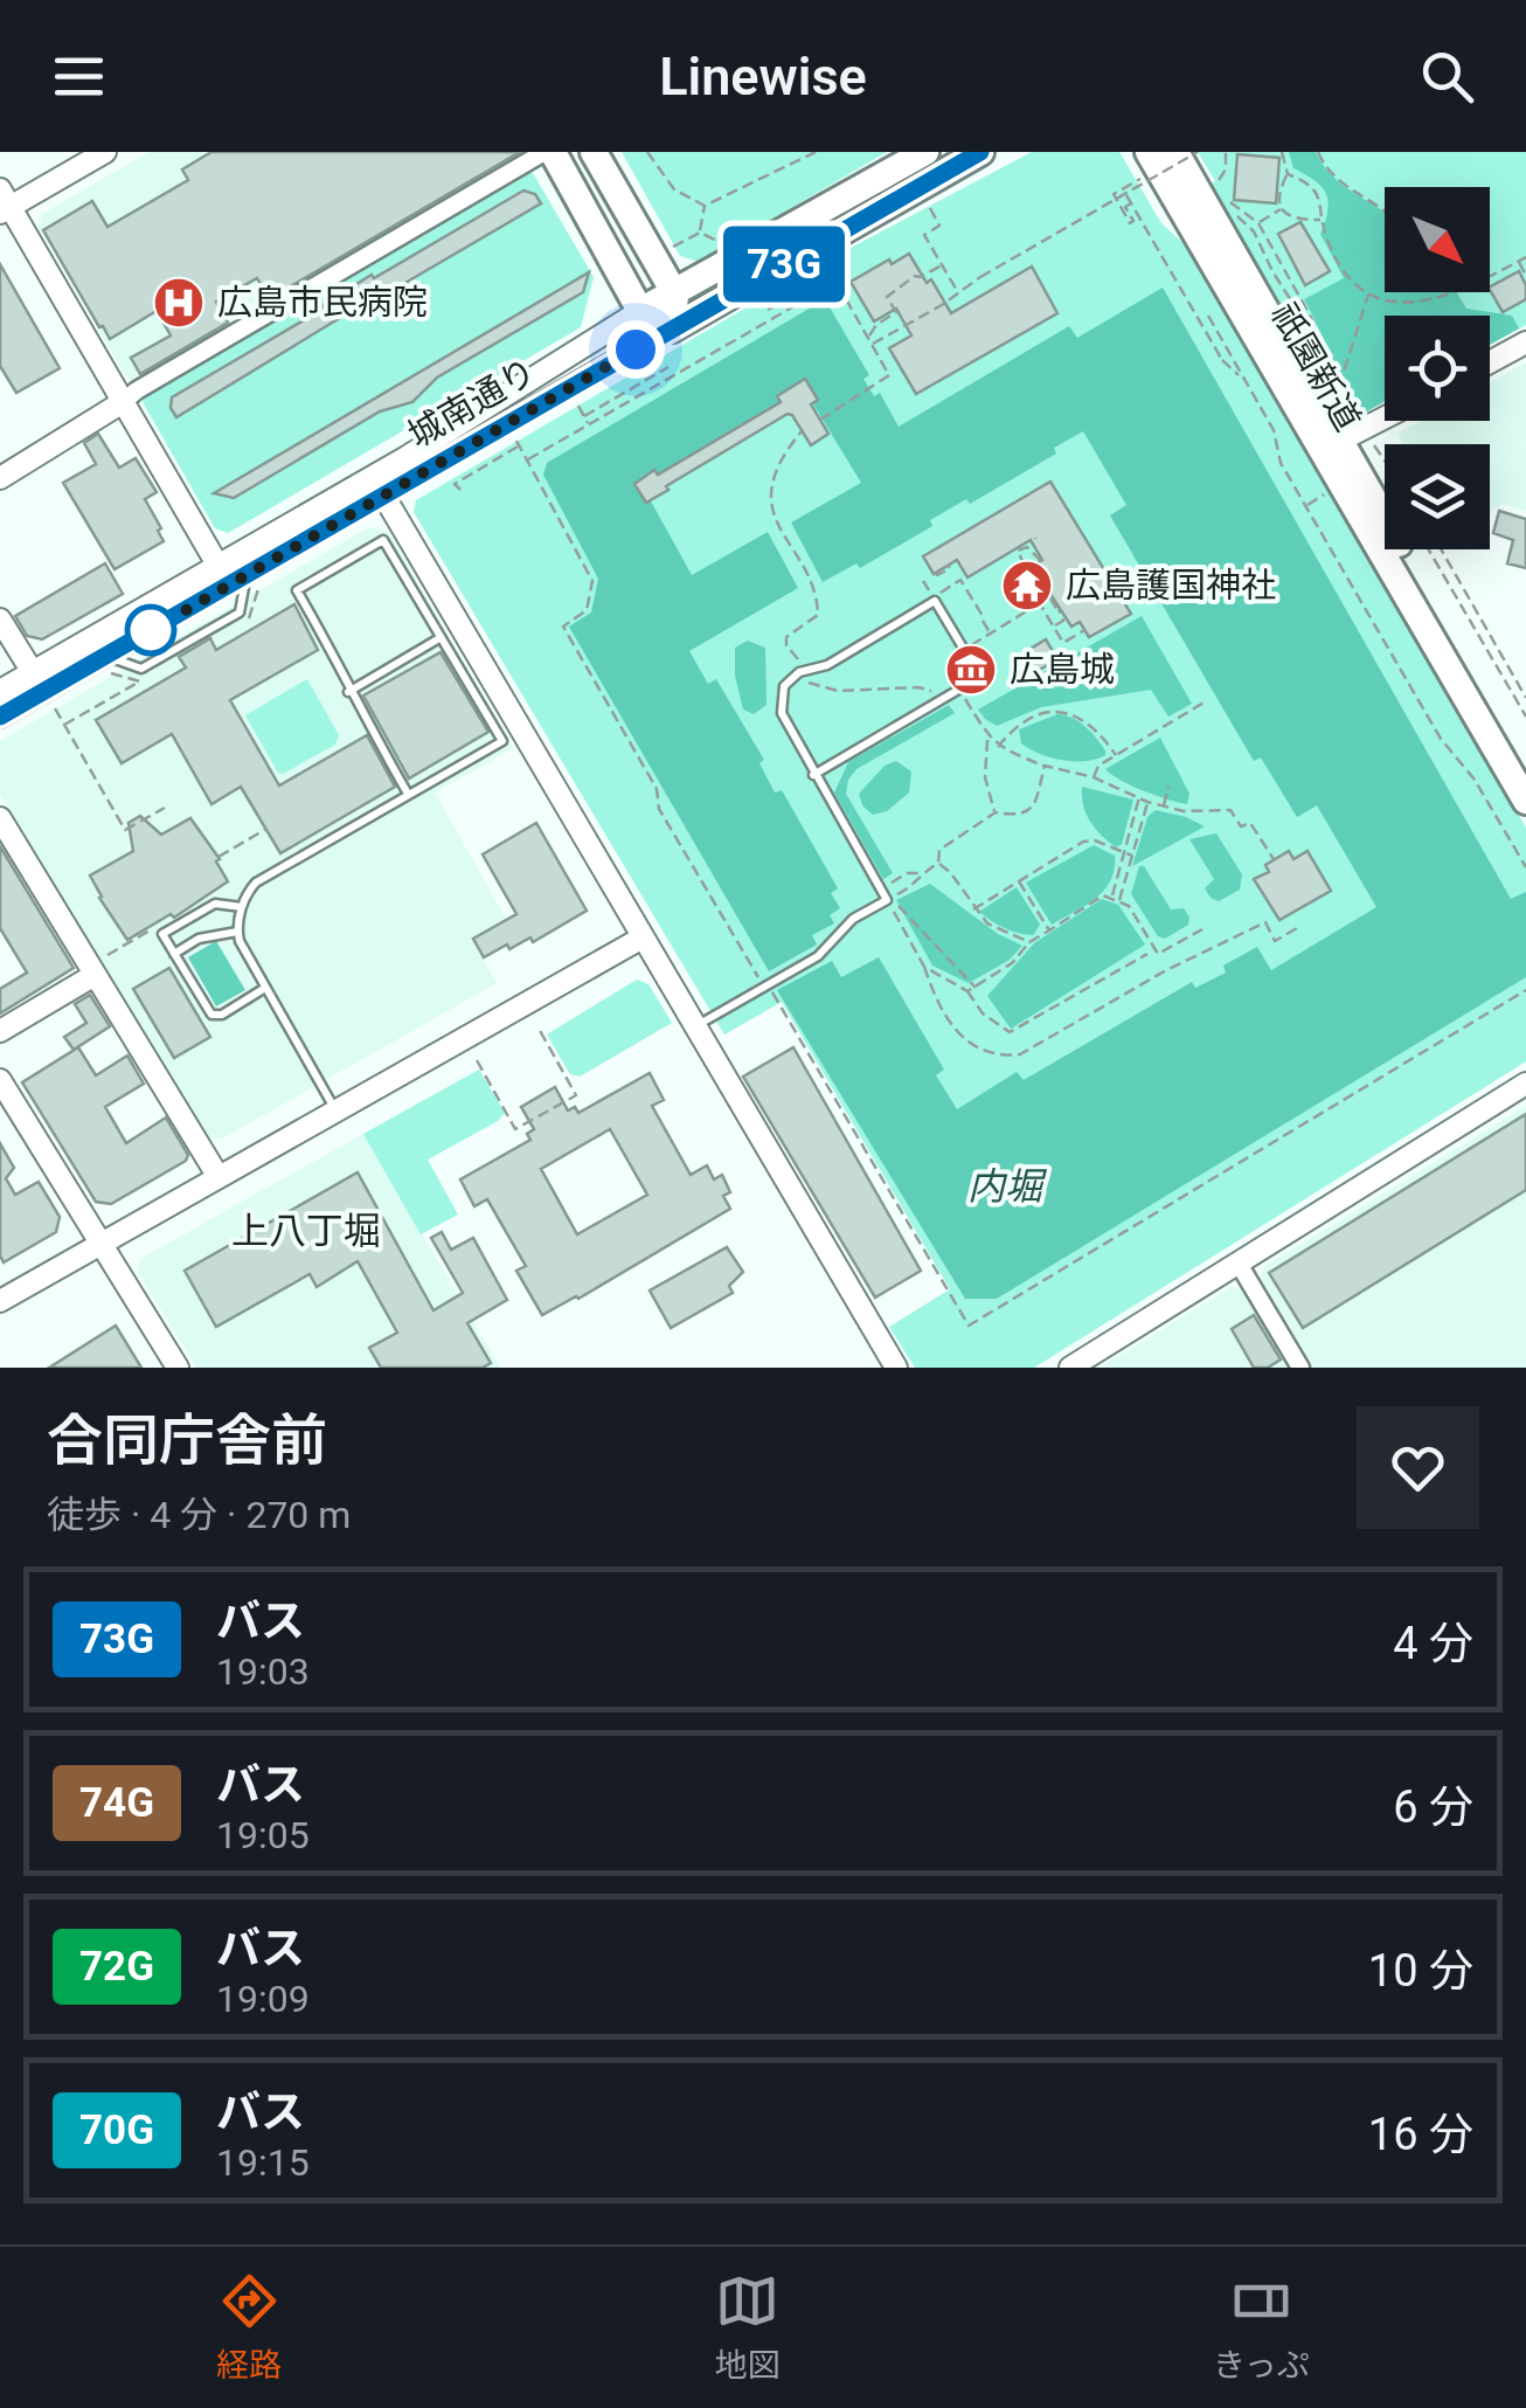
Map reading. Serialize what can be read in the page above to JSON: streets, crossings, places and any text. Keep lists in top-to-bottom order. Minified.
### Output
{"streets":{"highway":["祇園新道","城南通り"]},"districts":["上八丁堀"],"water":["内堀"],"places":{"hospital":["広島市民病院"],"temple":["広島護国神社"],"museum":["広島城"]},"lines":["bus line 73G"],"north":"bottom right","page":{"header":"Linewise","on_map":"73G","heading":["合同庁舎前","徒歩 · 4 分 · 270 m"],"list":[{"mark":"73G","name":"バス","note":"19:03","value":"4 分"},{"mark":"74G","name":"バス","note":"19:05","value":"6 分"},{"mark":"72G","name":"バス","note":"19:09","value":"10 分"},{"mark":"70G","name":"バス","note":"19:15","value":"16 分"}],"tabs":["経路","地図","きっぷ"]}}
